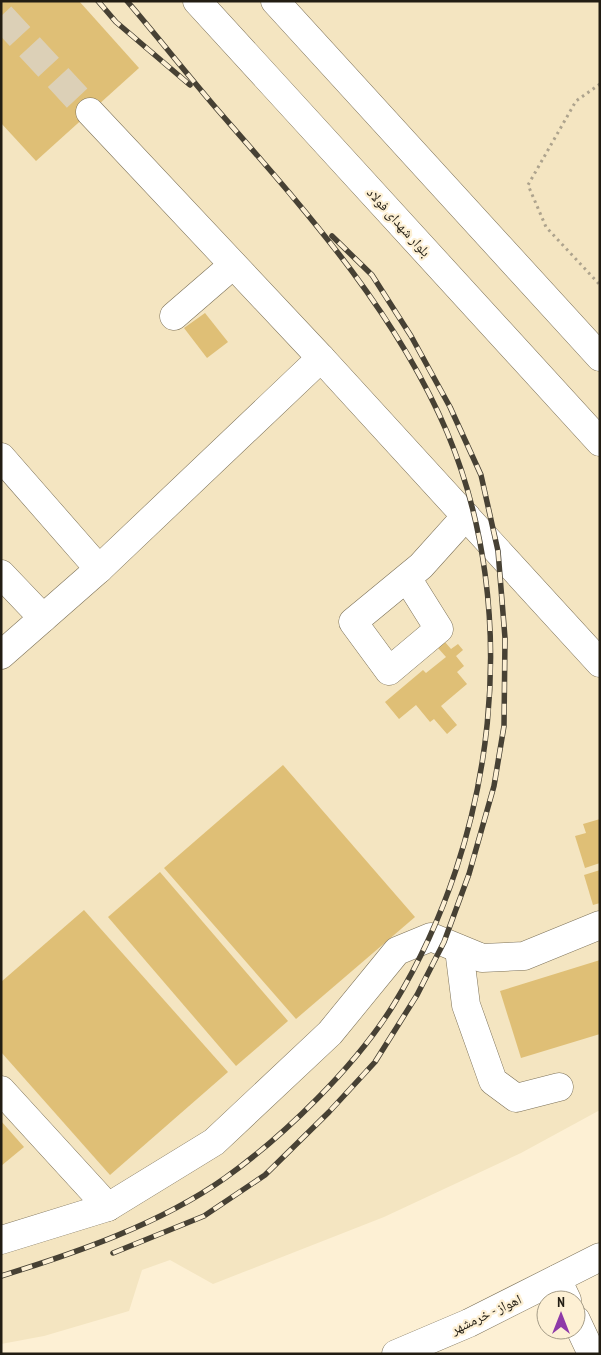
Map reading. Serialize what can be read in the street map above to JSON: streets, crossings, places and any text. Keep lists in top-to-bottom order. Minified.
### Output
{"streets":{"street":["بلوار شهدای فولاد","اهواز - خرمشهر"]},"north":"top"}
